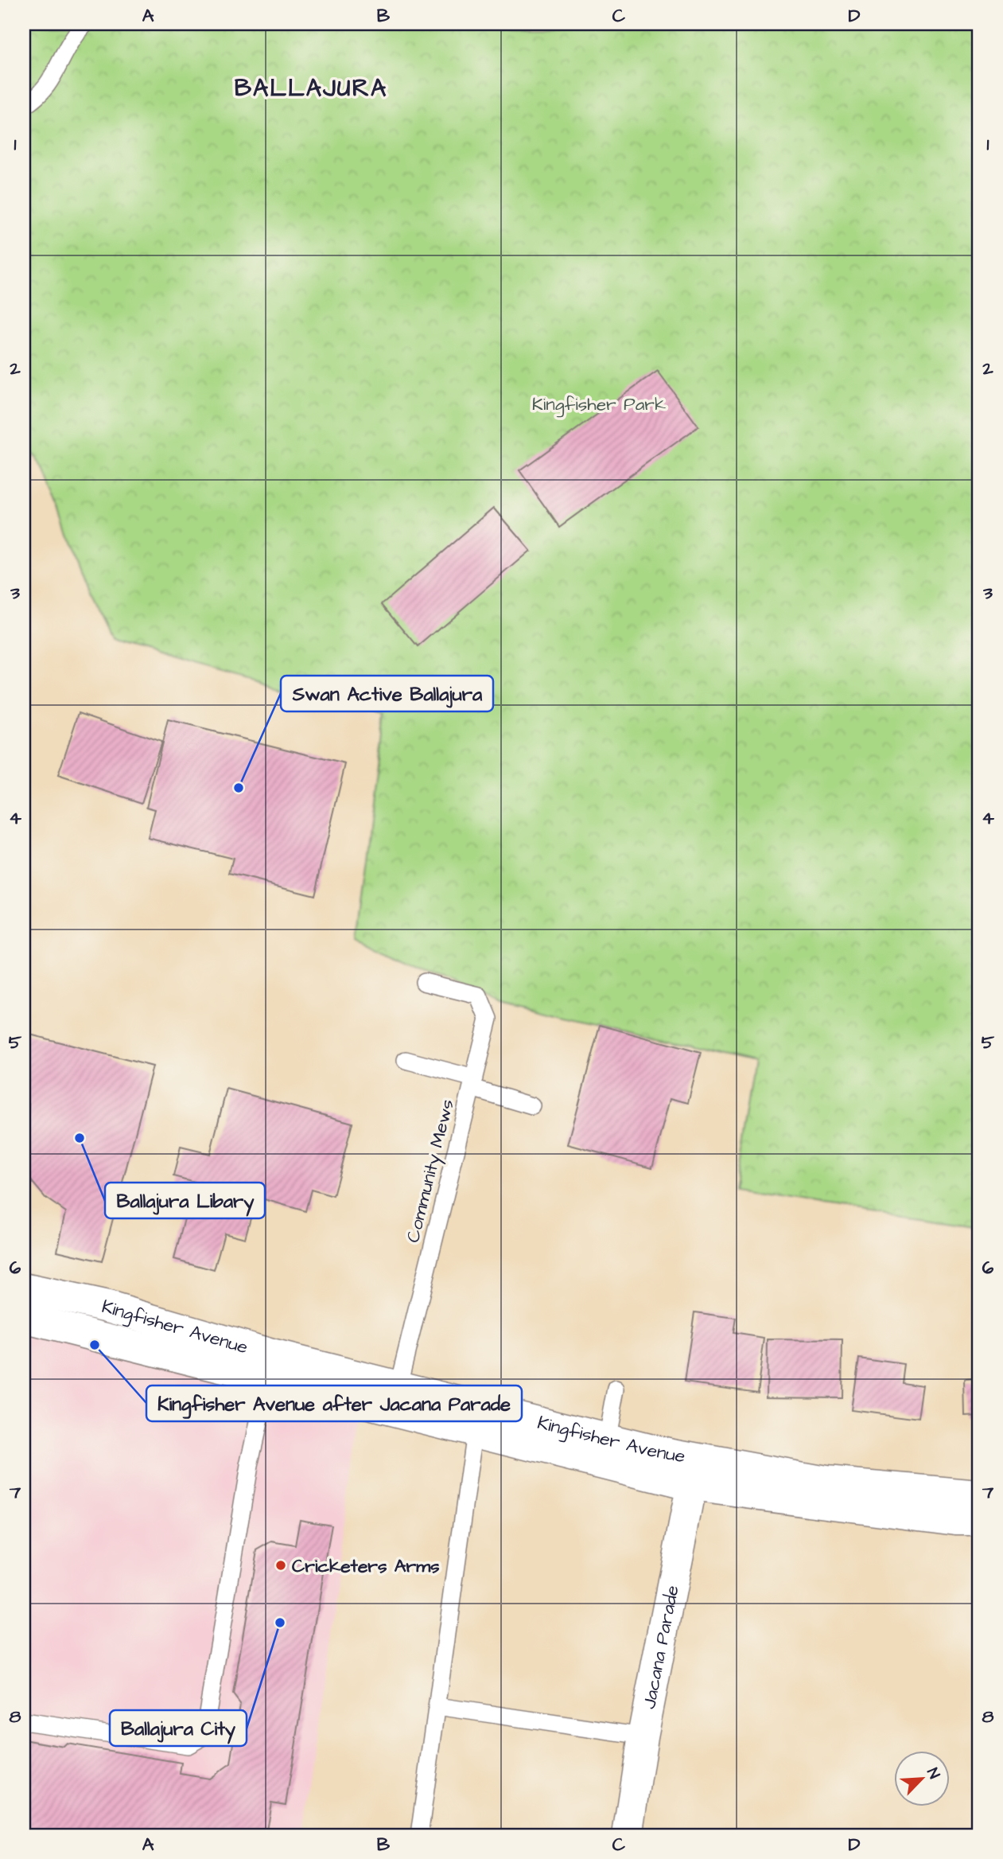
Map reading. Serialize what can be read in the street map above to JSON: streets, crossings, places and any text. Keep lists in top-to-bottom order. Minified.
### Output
{"streets":{"street":["Kingfisher Avenue","Jacana Parade"],"lane":["Community Mews"]},"crossings":[["Community Mews","Kingfisher Avenue"],["Kingfisher Avenue","Jacana Parade"]],"districts":["BALLAJURA"],"parks":["Kingfisher Park"],"places":["Swan Active Ballajura","Ballajura Libary","Kingfisher Avenue after Jacana Parade","Cricketers Arms","Ballajura City"],"north":"top right","grid":{"columns":["A","B","C","D"],"rows":["1","2","3","4","5","6","7","8"]}}
